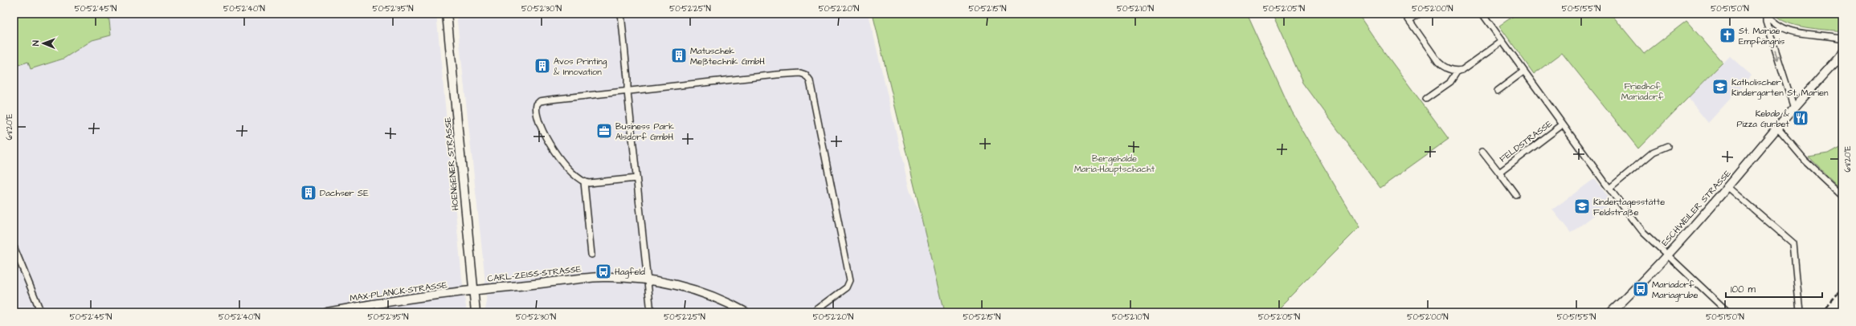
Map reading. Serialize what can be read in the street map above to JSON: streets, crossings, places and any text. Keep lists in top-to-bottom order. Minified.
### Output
{"streets":{"street":["FELDSTRASSE","HOENGENER STRASSE","ESCHWEILER STRASSE","CARL-ZEISS-STRASSE","MAX-PLANCK-STRASSE"]},"crossings":[["FELDSTRASSE","ESCHWEILER STRASSE"],["HOENGENER STRASSE","CARL-ZEISS-STRASSE"],["HOENGENER STRASSE","MAX-PLANCK-STRASSE"],["CARL-ZEISS-STRASSE","MAX-PLANCK-STRASSE"]],"parks":["Friedhof Mariadorf","Bergehalde Maria-Hauptschacht"],"places":{"church":["St. Mariae Empfängnis"],"building":["Matuschek Meßtechnik GmbH","Avos Printing & Innovation","Dachser SE"],"school or university":["Katholischer Kindergarten St. Marien","Kindertagesstätte Feldstraße"],"restaurant":["Kebab & Pizza Gurbet"],"office":["Business Park Alsdorf GmbH"],"bus stop":["Hagfeld","Mariadorf Mariagrube"]},"scale_bar":"100 m","north":"left","coordinates":["50°52'45\"N","50°52'40\"N","50°52'35\"N","50°52'30\"N","50°52'25\"N","50°52'20\"N","50°52'15\"N","50°52'10\"N","50°52'05\"N","50°52'00\"N","50°51'55\"N","50°51'50\"N","6°11'20\"E"]}
